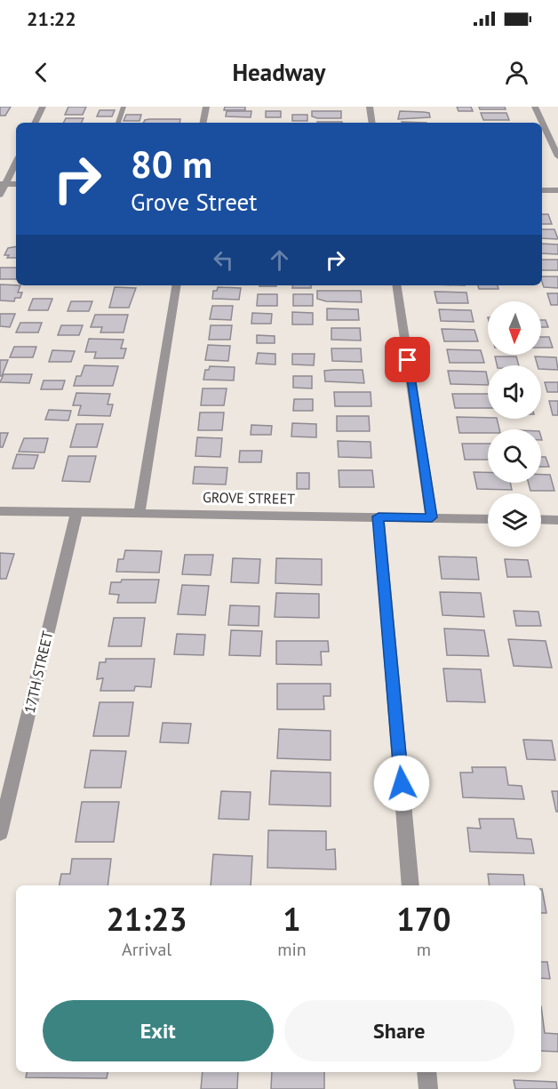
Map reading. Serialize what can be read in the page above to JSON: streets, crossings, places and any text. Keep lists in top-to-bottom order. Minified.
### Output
{"streets":{"street":["GROVE STREET","17TH STREET"]},"crossings":[["GROVE STREET","17TH STREET"]],"north":"bottom","page":{"status":"21:22","header":"Headway","turn":["80 m","Grove Street"],"eta":["21:23","Arrival","1","min","170","m"],"buttons":["Exit","Share"]}}
